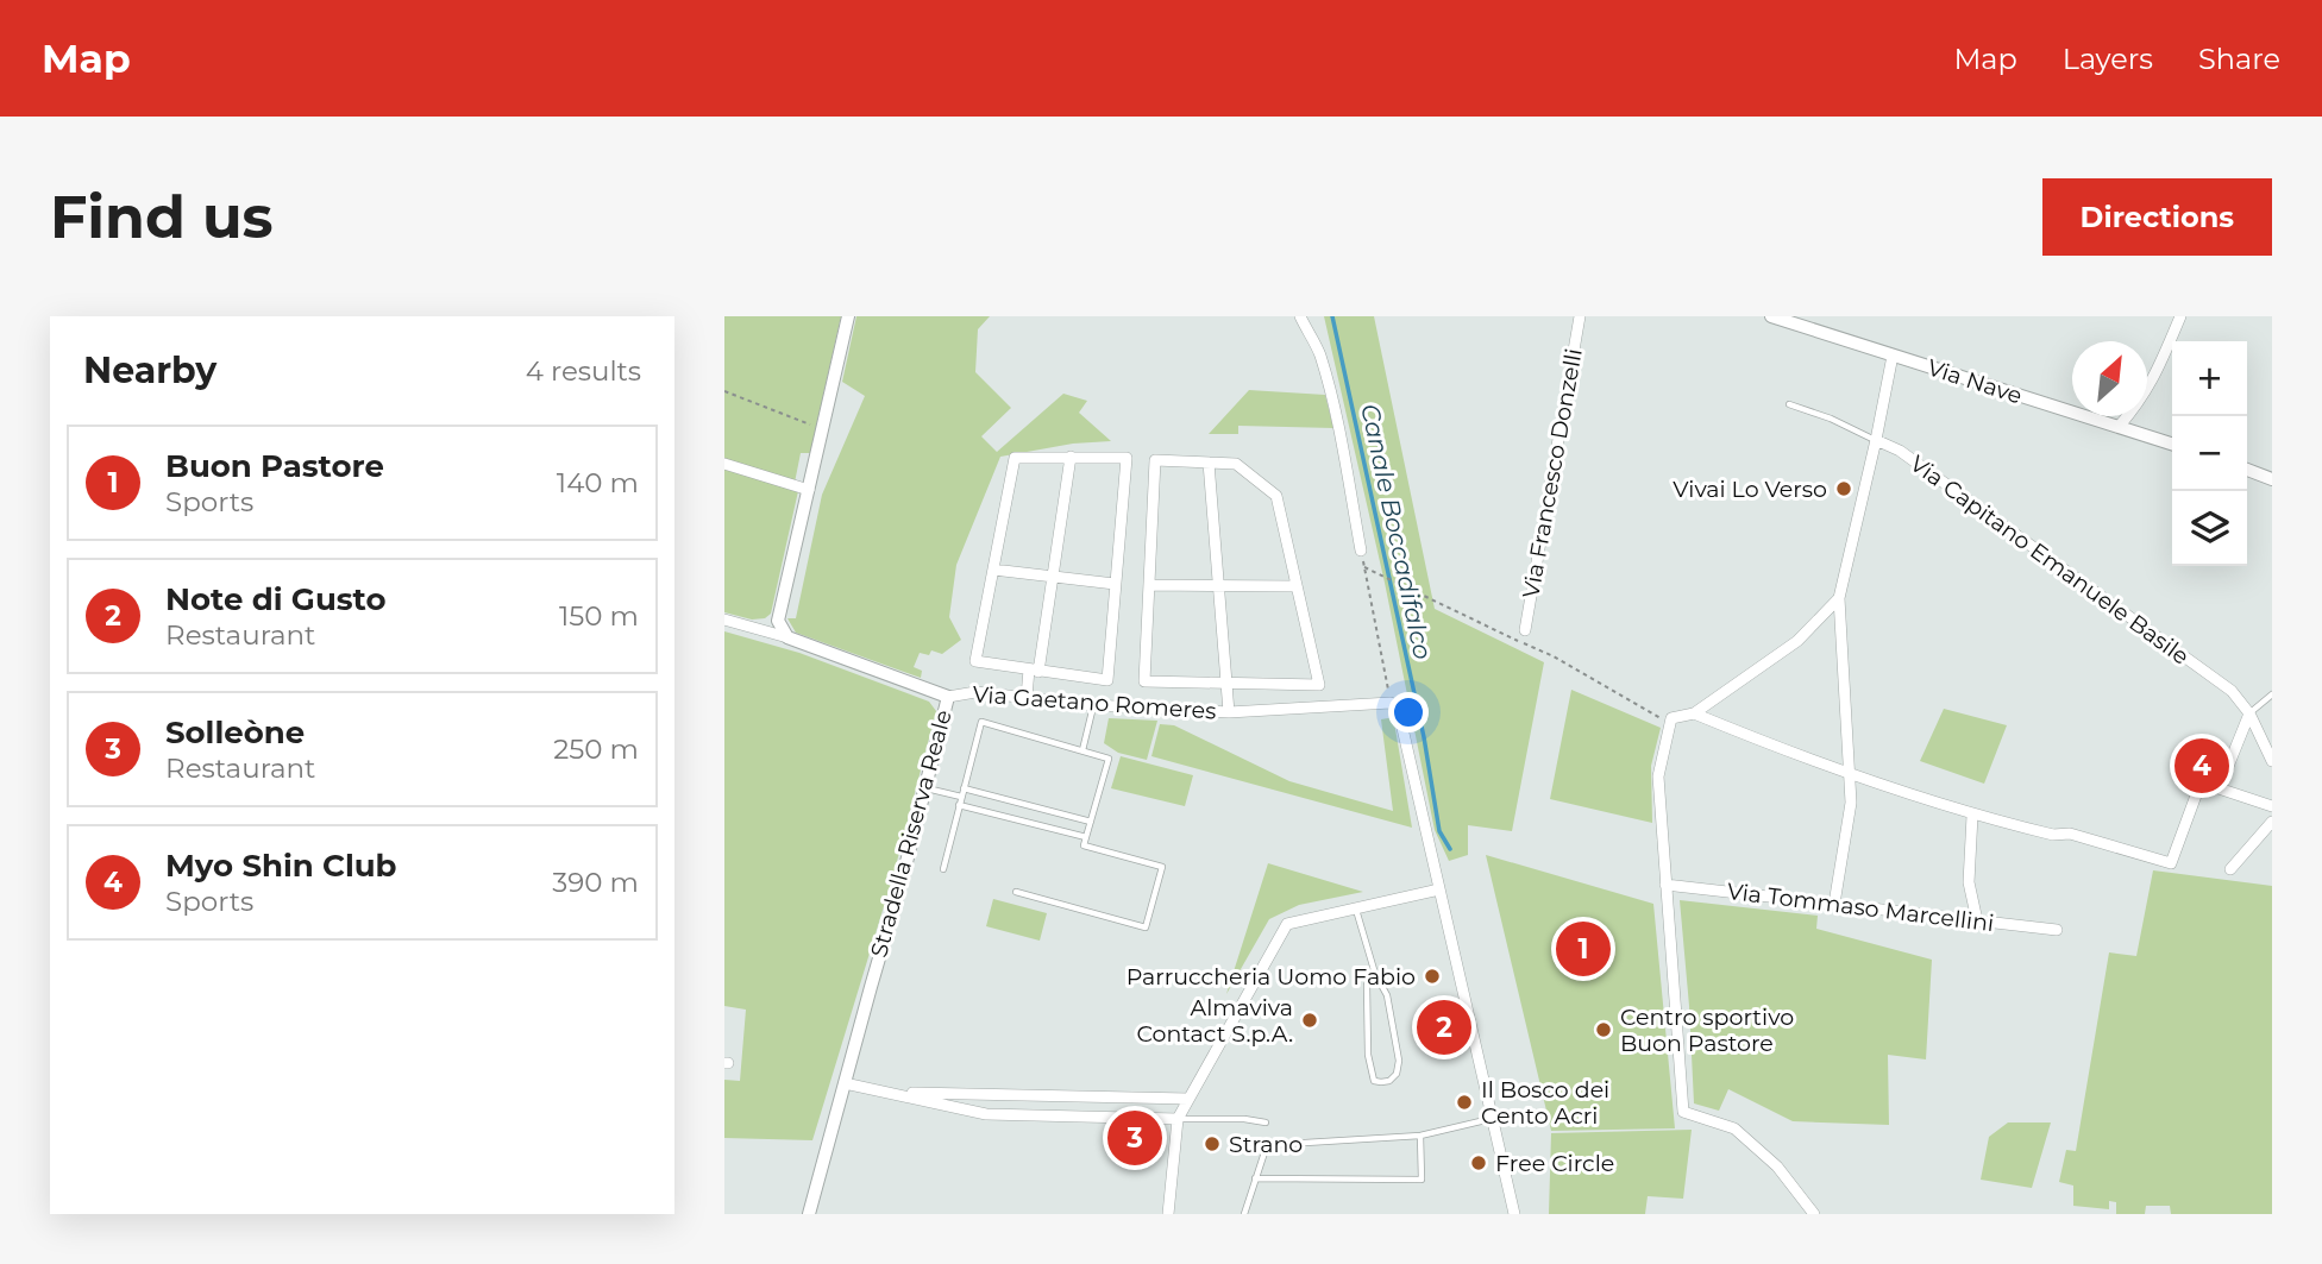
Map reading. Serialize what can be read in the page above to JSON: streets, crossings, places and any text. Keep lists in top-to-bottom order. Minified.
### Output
{"streets":{"street":["Via Nave","Via Francesco Donzelli","Via Capitano Emanuele Basile","Via Gaetano Romeres","Stradella Riserva Reale","Via Tommaso Marcellini"]},"crossings":[["Via Gaetano Romeres","Stradella Riserva Reale"]],"water":["Canale Boccadifalco"],"places":["Vivai Lo Verso","Parruccheria Uomo Fabio","Almaviva Contact S.p.A.","Centro sportivo Buon Pastore","Il Bosco dei Cento Acri","Strano","Free Circle"],"north":"top right","page":{"header":"Map","nav":["Map","Layers","Share"],"buttons":"Directions","title":"Find us","heading":["Nearby","4 results"],"map_buttons":["+","−"],"list":[{"mark":"1","name":"Buon Pastore","note":"Sports","value":"140 m"},{"mark":"2","name":"Note di Gusto","note":"Restaurant","value":"150 m"},{"mark":"3","name":"Solleòne","note":"Restaurant","value":"250 m"},{"mark":"4","name":"Myo Shin Club","note":"Sports","value":"390 m"}],"pins":["4","1","2","3"]}}
